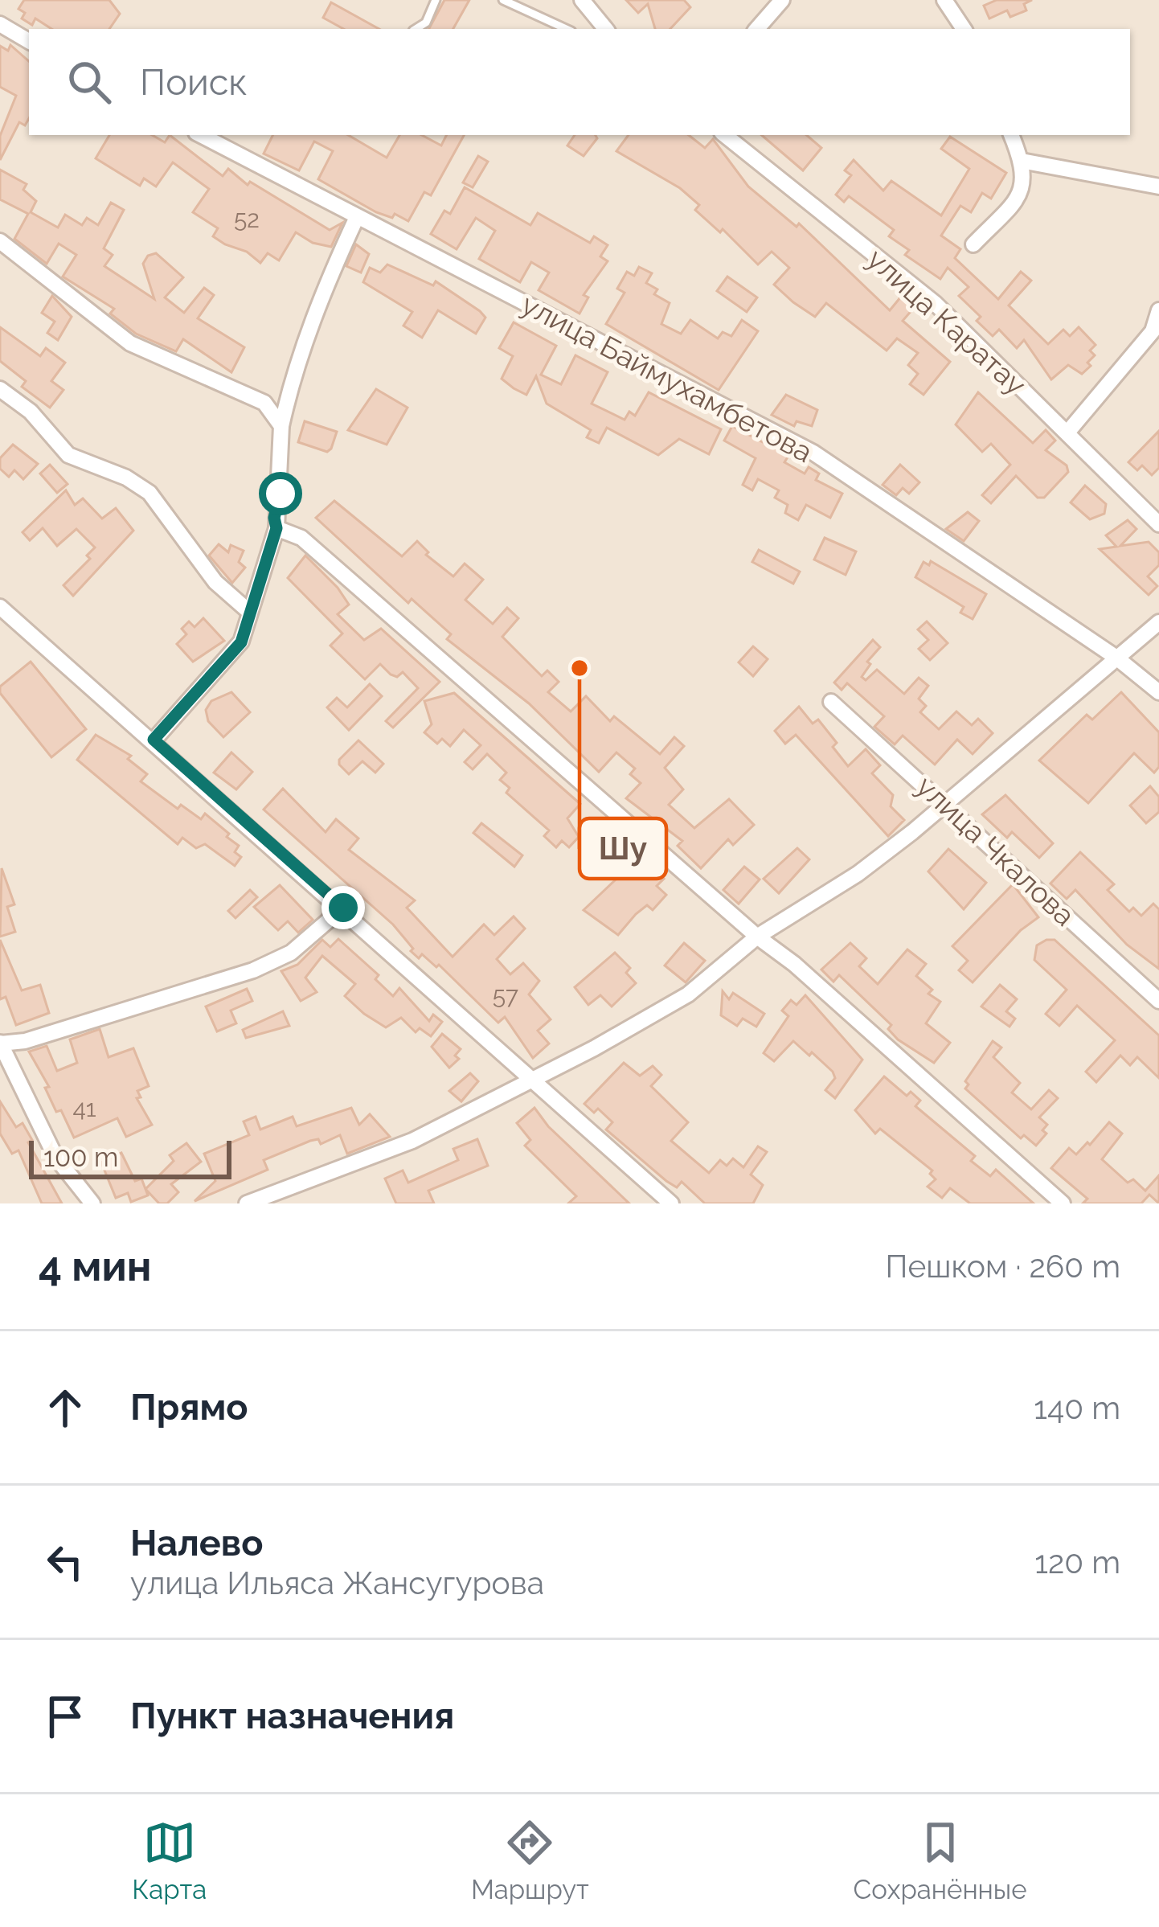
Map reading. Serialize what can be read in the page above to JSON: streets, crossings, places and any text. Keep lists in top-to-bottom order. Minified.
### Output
{"streets":{"street":["улица Каратау","улица Баймухамбетова","улица Чкалова"]},"places":["Шу"],"house_numbers":["52","57","41"],"scale_bar":"100 m","page":{"search":"Поиск","scale":"100 m","heading":["4 мин","Пешком · 260 m"],"list":[["Прямо","140 m"],["Налево","улица Ильяса Жансугурова","120 m"],"Пункт назначения"],"nav":["Карта","Маршрут","Сохранённые"]}}
